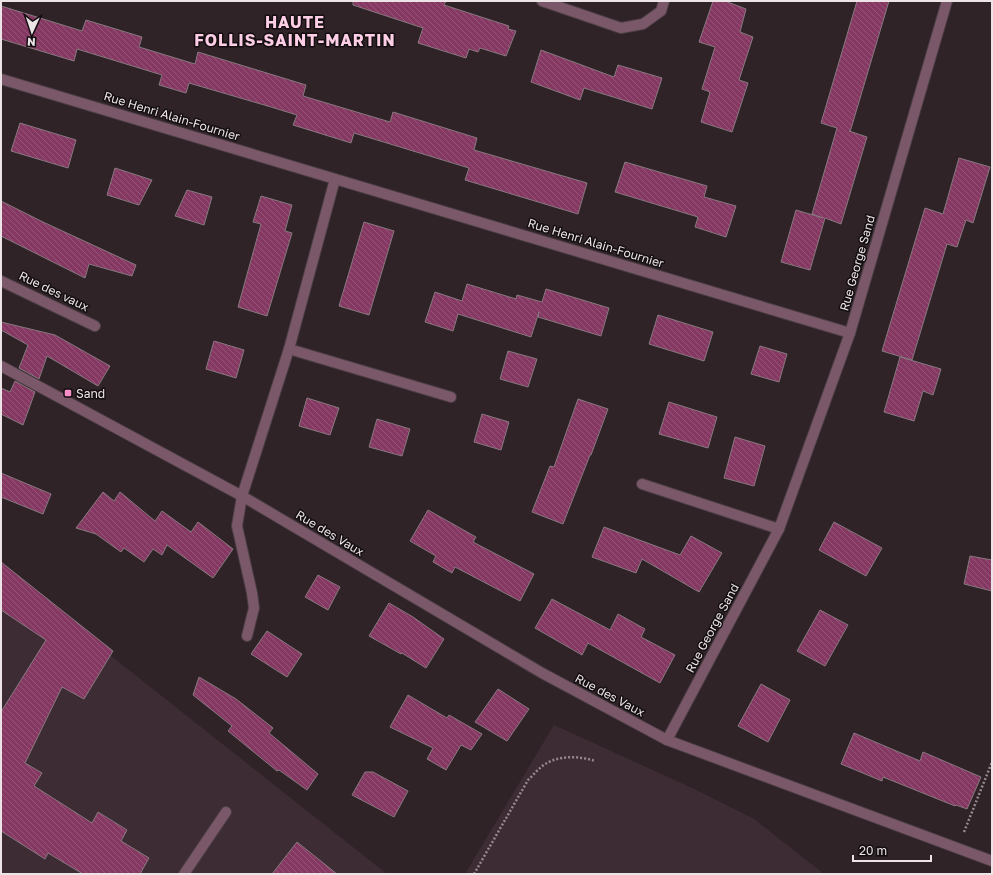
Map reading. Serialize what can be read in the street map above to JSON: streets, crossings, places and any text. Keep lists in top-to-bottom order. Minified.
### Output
{"streets":{"street":["Rue Henri Alain-Fournier","Rue George Sand","Rue des vaux","Rue des Vaux"]},"crossings":[["Rue Henri Alain-Fournier","Rue George Sand"],["Rue George Sand","Rue des Vaux"]],"districts":["HAUTE FOLLIS-SAINT-MARTIN"],"places":{"transit":["Sand"]},"scale_bar":"20 m","north":"bottom"}
